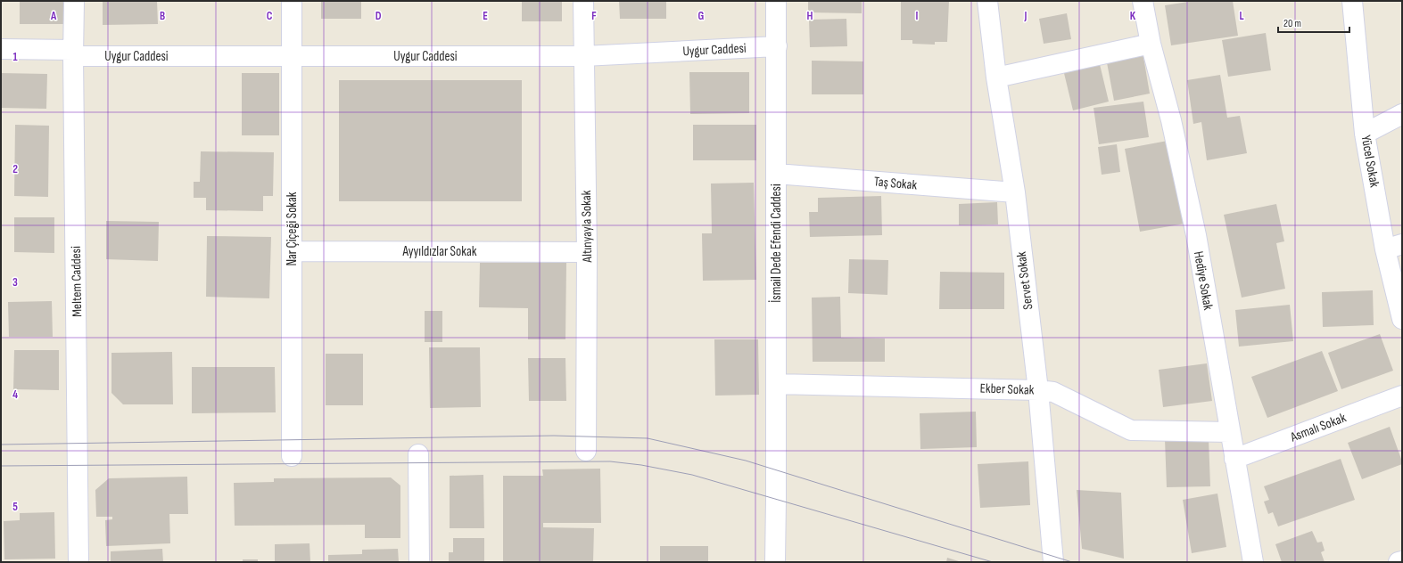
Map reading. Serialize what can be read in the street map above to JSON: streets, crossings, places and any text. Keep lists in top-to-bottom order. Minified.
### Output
{"streets":{"street":["Uygur Caddesi","Yücel Sokak","Taş Sokak","Altınyayla Sokak","Nar Çiçeği Sokak","İsmail Dede Efendi Caddesi","Ayyıldızlar Sokak","Servet Sokak","Hediye Sokak","Meltem Caddesi","Ekber Sokak","Asmalı Sokak"]},"crossings":[["Uygur Caddesi","Altınyayla Sokak"],["Uygur Caddesi","Nar Çiçeği Sokak"],["Uygur Caddesi","İsmail Dede Efendi Caddesi"],["Uygur Caddesi","Meltem Caddesi"],["Taş Sokak","İsmail Dede Efendi Caddesi"],["Taş Sokak","Servet Sokak"],["Altınyayla Sokak","Ayyıldızlar Sokak"],["Nar Çiçeği Sokak","Ayyıldızlar Sokak"],["İsmail Dede Efendi Caddesi","Ekber Sokak"],["Servet Sokak","Ekber Sokak"],["Hediye Sokak","Ekber Sokak"],["Hediye Sokak","Asmalı Sokak"]],"scale_bar":"20 m","grid":{"columns":["A","B","C","D","E","F","G","H","I","J","K","L"],"rows":["1","2","3","4","5"]}}
